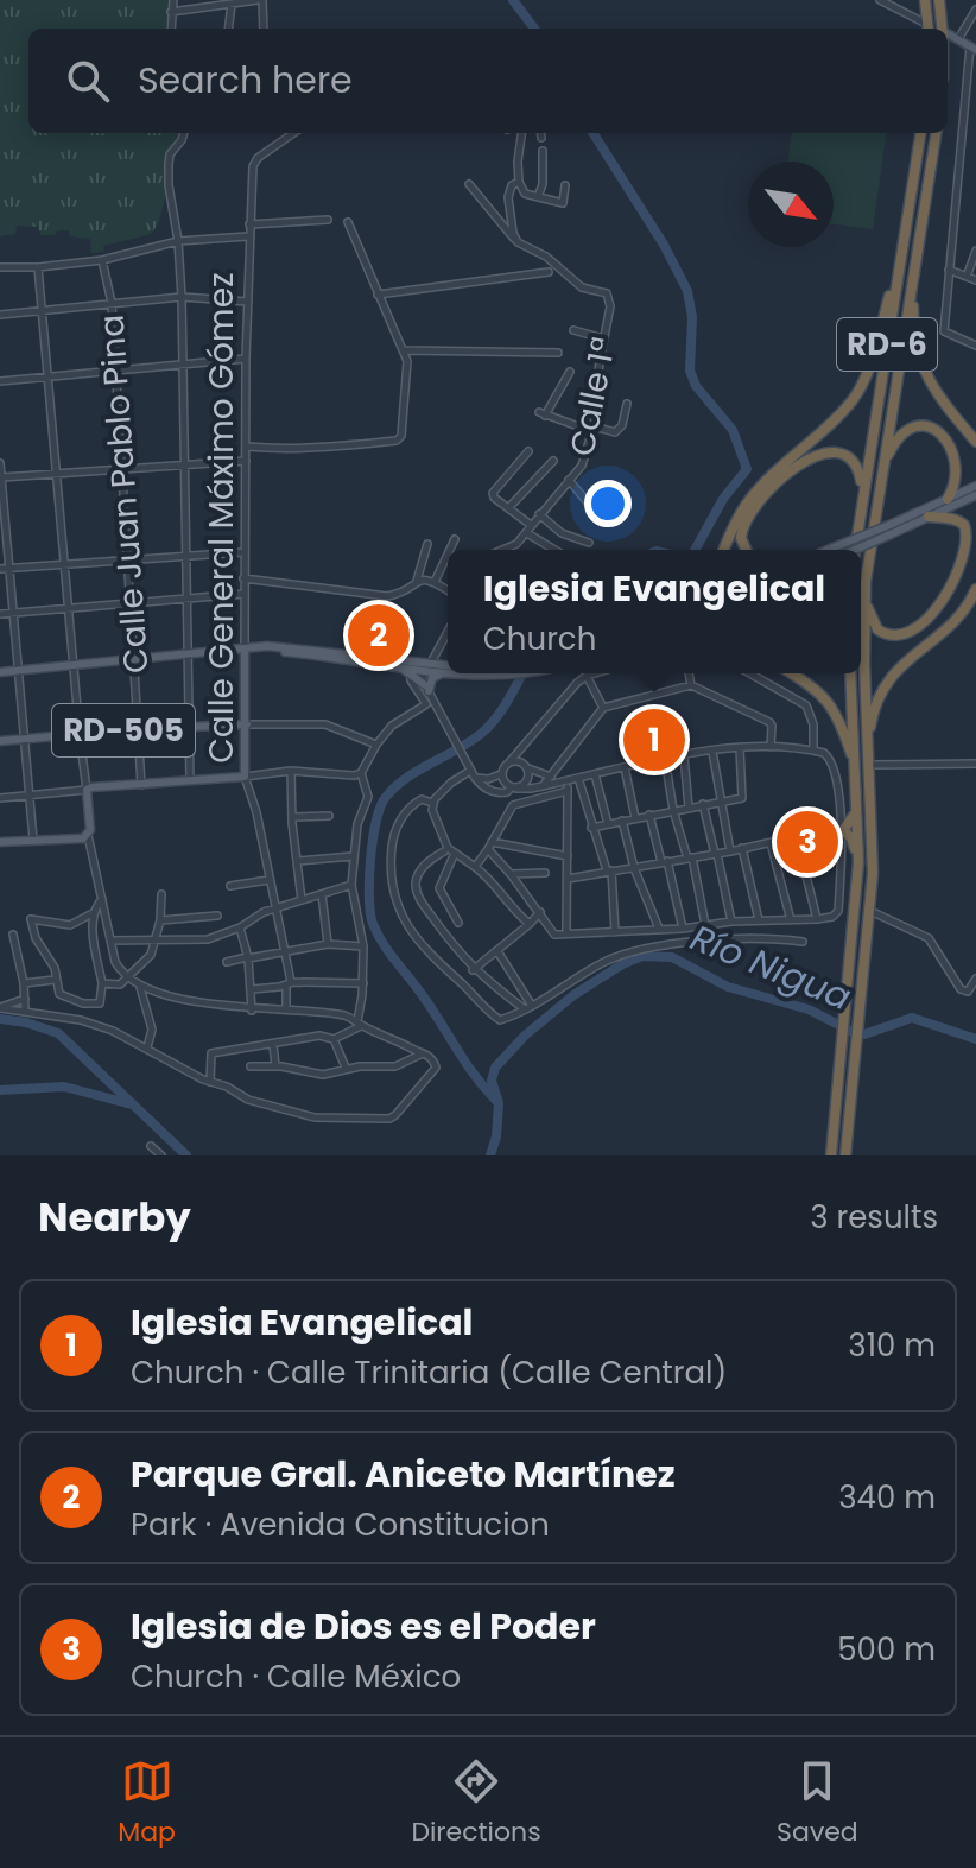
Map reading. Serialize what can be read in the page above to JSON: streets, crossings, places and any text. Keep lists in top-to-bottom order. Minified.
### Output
{"streets":{"highway":["RD-6"],"main road":["Calle General Máximo Gómez","RD-505"],"street":["Calle 1ª","Calle Juan Pablo Pina"]},"crossings":[["Calle Juan Pablo Pina","RD-505"],["Calle General Máximo Gómez","RD-505"]],"water":["Río Nigua"],"north":"bottom right","page":{"search":"Search here","popup":["Iglesia Evangelical","Church"],"pins":["2","1","3"],"heading":["Nearby","3 results"],"list":[{"mark":"1","name":"Iglesia Evangelical","note":"Church · Calle Trinitaria (Calle Central)","value":"310 m"},{"mark":"2","name":"Parque Gral. Aniceto Martínez","note":"Park · Avenida Constitucion","value":"340 m"},{"mark":"3","name":"Iglesia de Dios es el Poder","note":"Church · Calle México","value":"500 m"}],"nav":["Map","Directions","Saved"]}}
